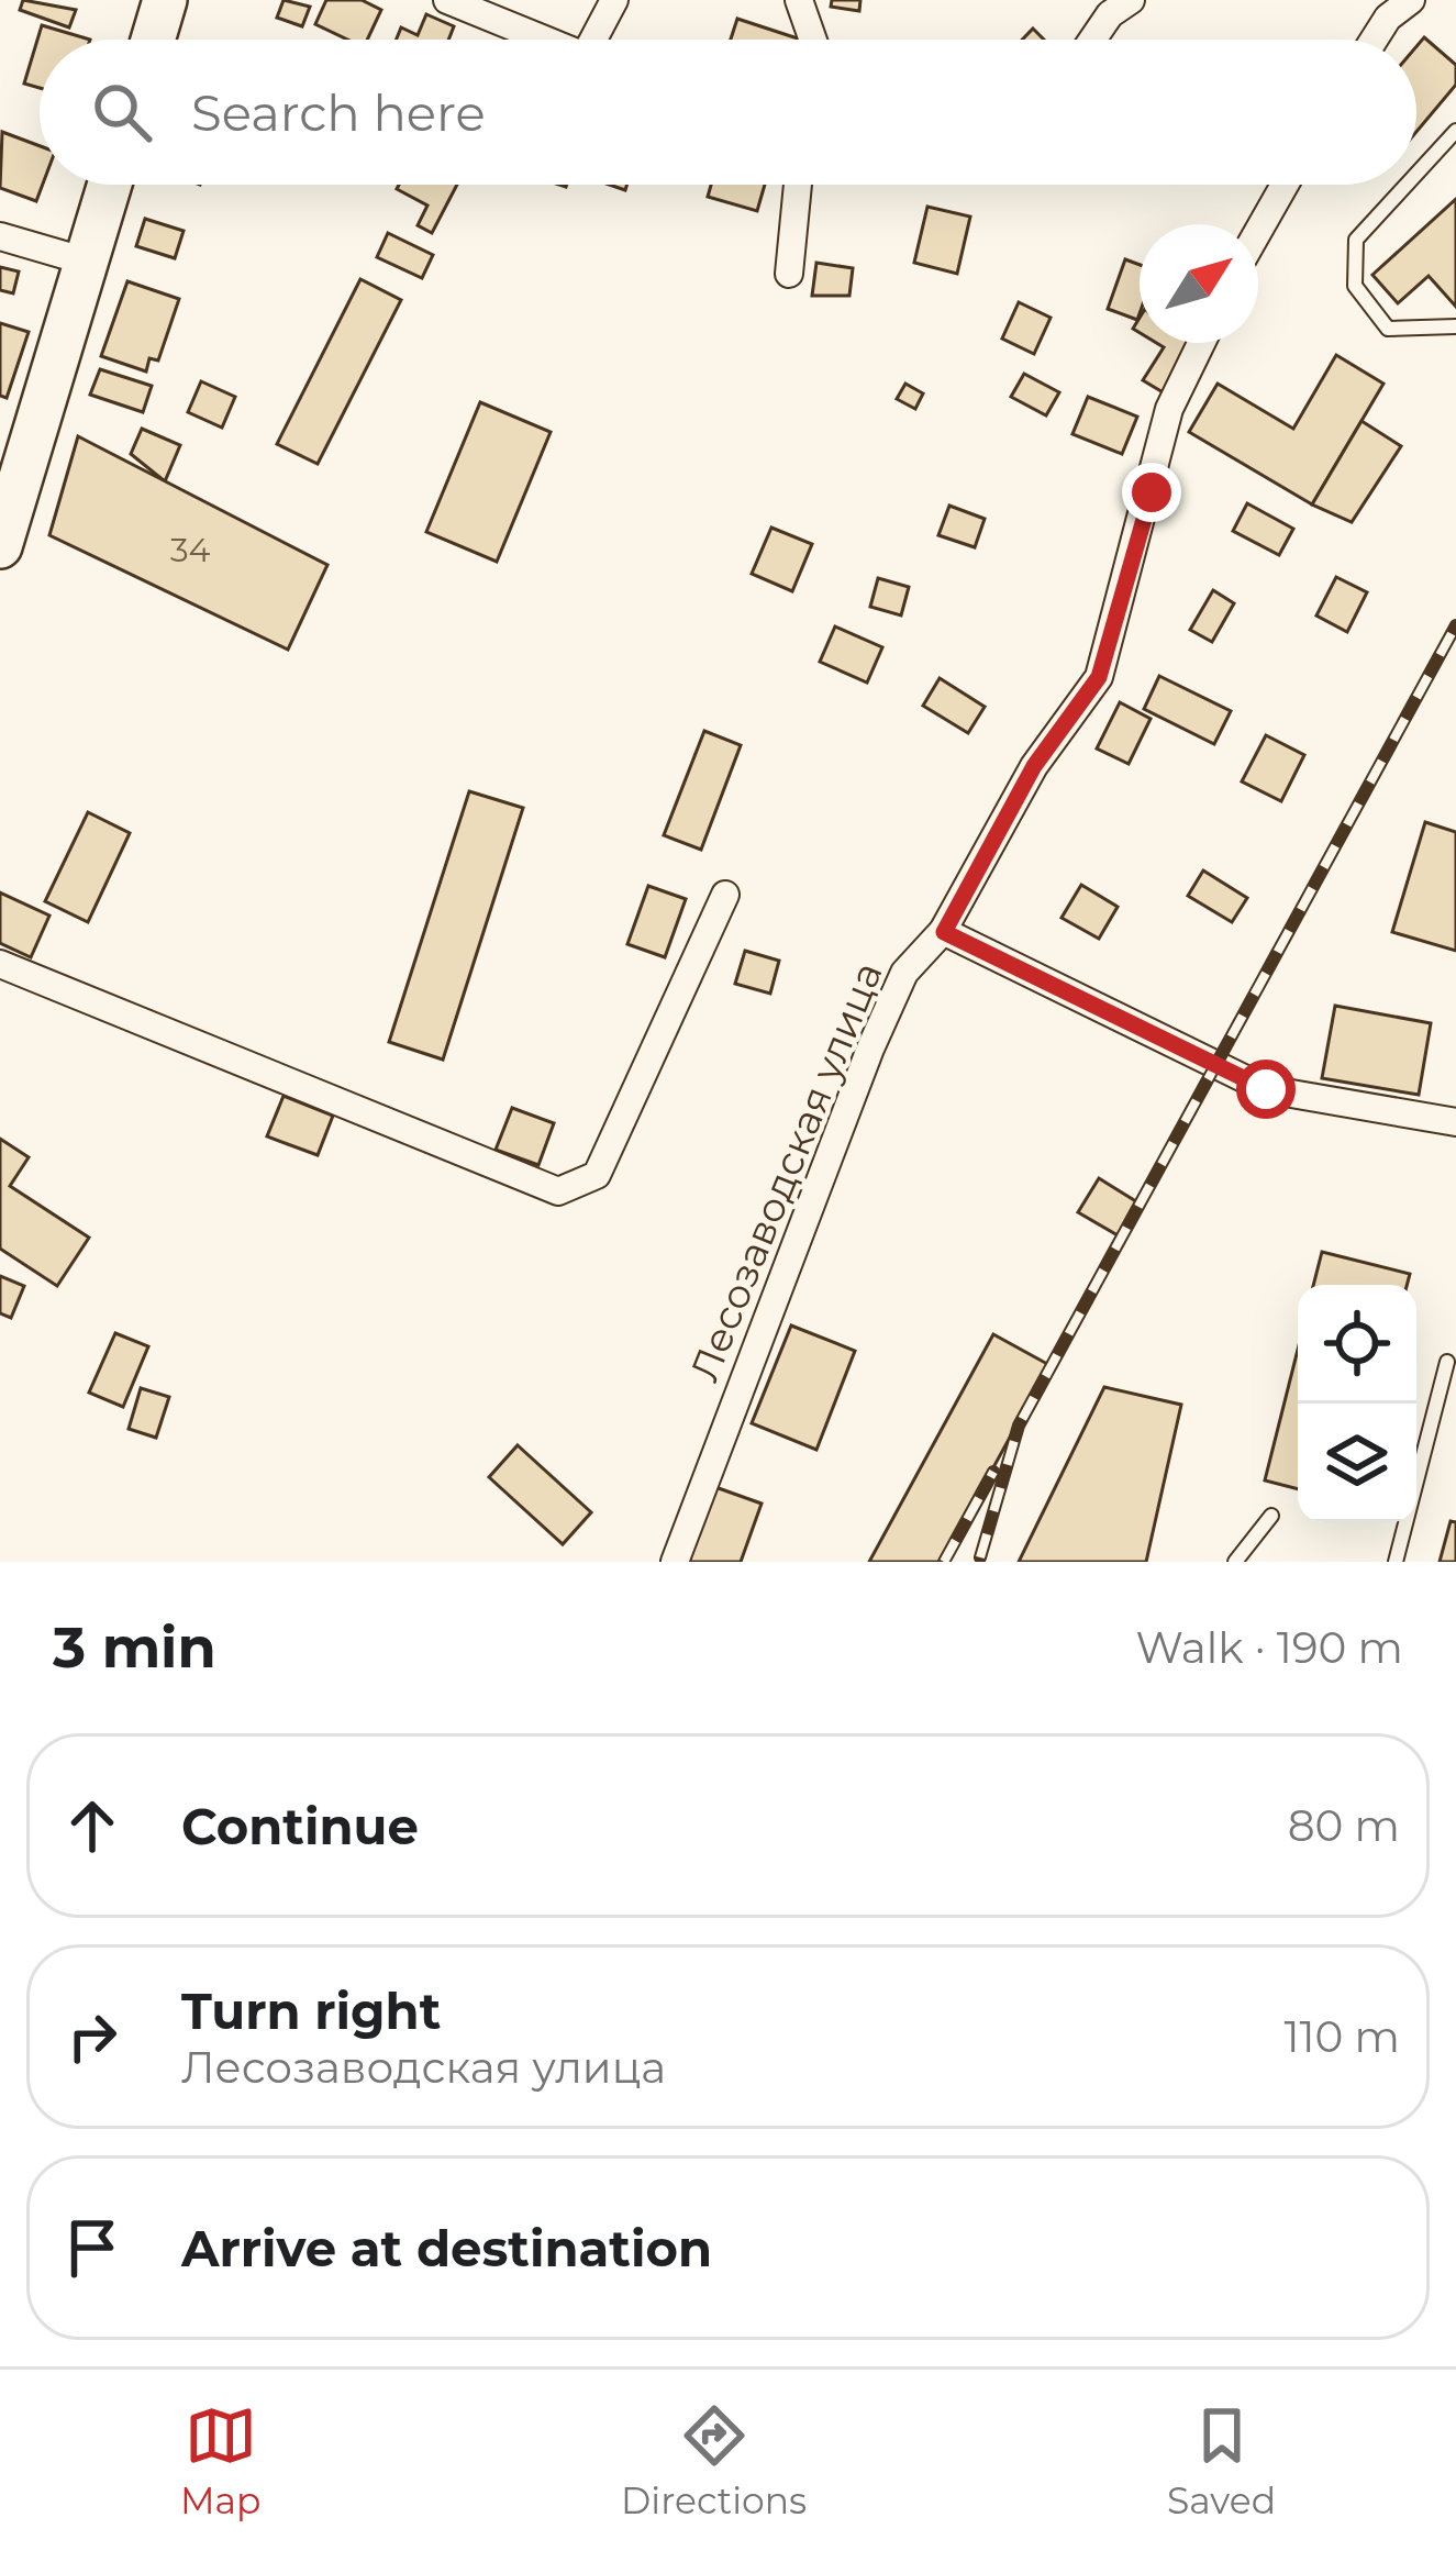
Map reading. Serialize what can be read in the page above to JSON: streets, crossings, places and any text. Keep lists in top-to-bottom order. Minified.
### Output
{"streets":{"street":["Лесозаводская улица"]},"house_numbers":["34"],"north":"top right","page":{"search":"Search here","heading":["3 min","Walk · 190 m"],"list":[["Continue","80 m"],["Turn right","Лесозаводская улица","110 m"],"Arrive at destination"],"nav":["Map","Directions","Saved"]}}
